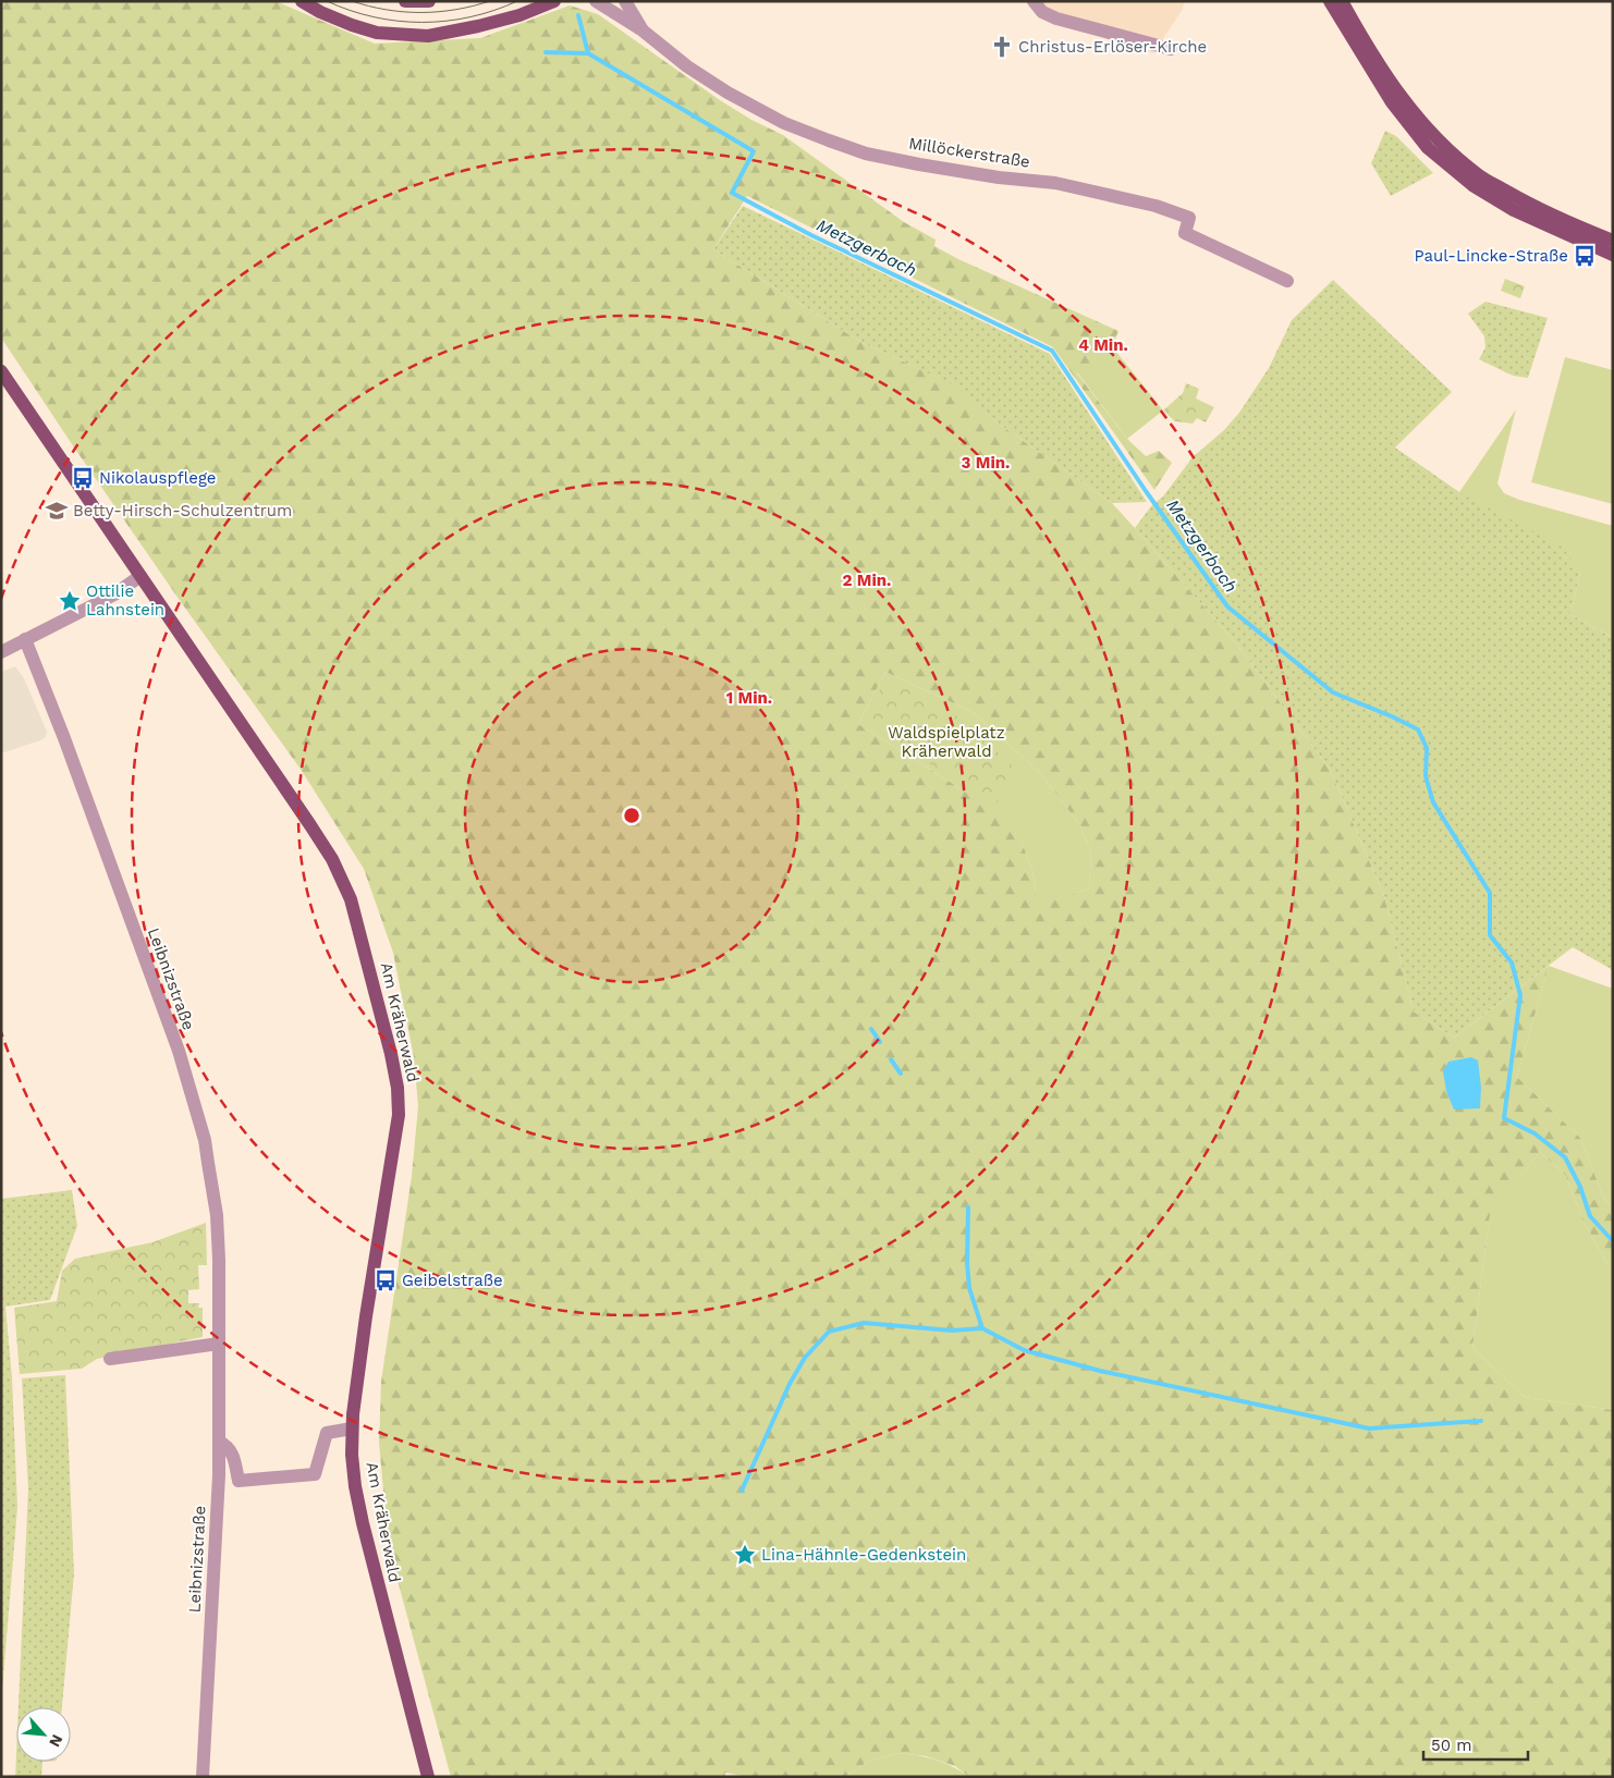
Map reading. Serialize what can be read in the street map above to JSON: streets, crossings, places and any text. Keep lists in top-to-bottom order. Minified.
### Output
{"streets":{"main road":["Am Kräherwald"],"street":["Millöckerstraße","Leibnizstraße"]},"water":["Metzgerbach"],"parks":["Waldspielplatz Kräherwald"],"places":{"church":["Christus-Erlöser-Kirche"],"bus stop":["Paul-Lincke-Straße","Nikolauspflege","Geibelstraße"],"school or university":["Betty-Hirsch-Schulzentrum"],"place":["Ottilie Lahnstein","Lina-Hähnle-Gedenkstein"]},"scale_bar":"50 m","north":"bottom right","rings":["4 Min.","3 Min.","2 Min.","1 Min."]}
